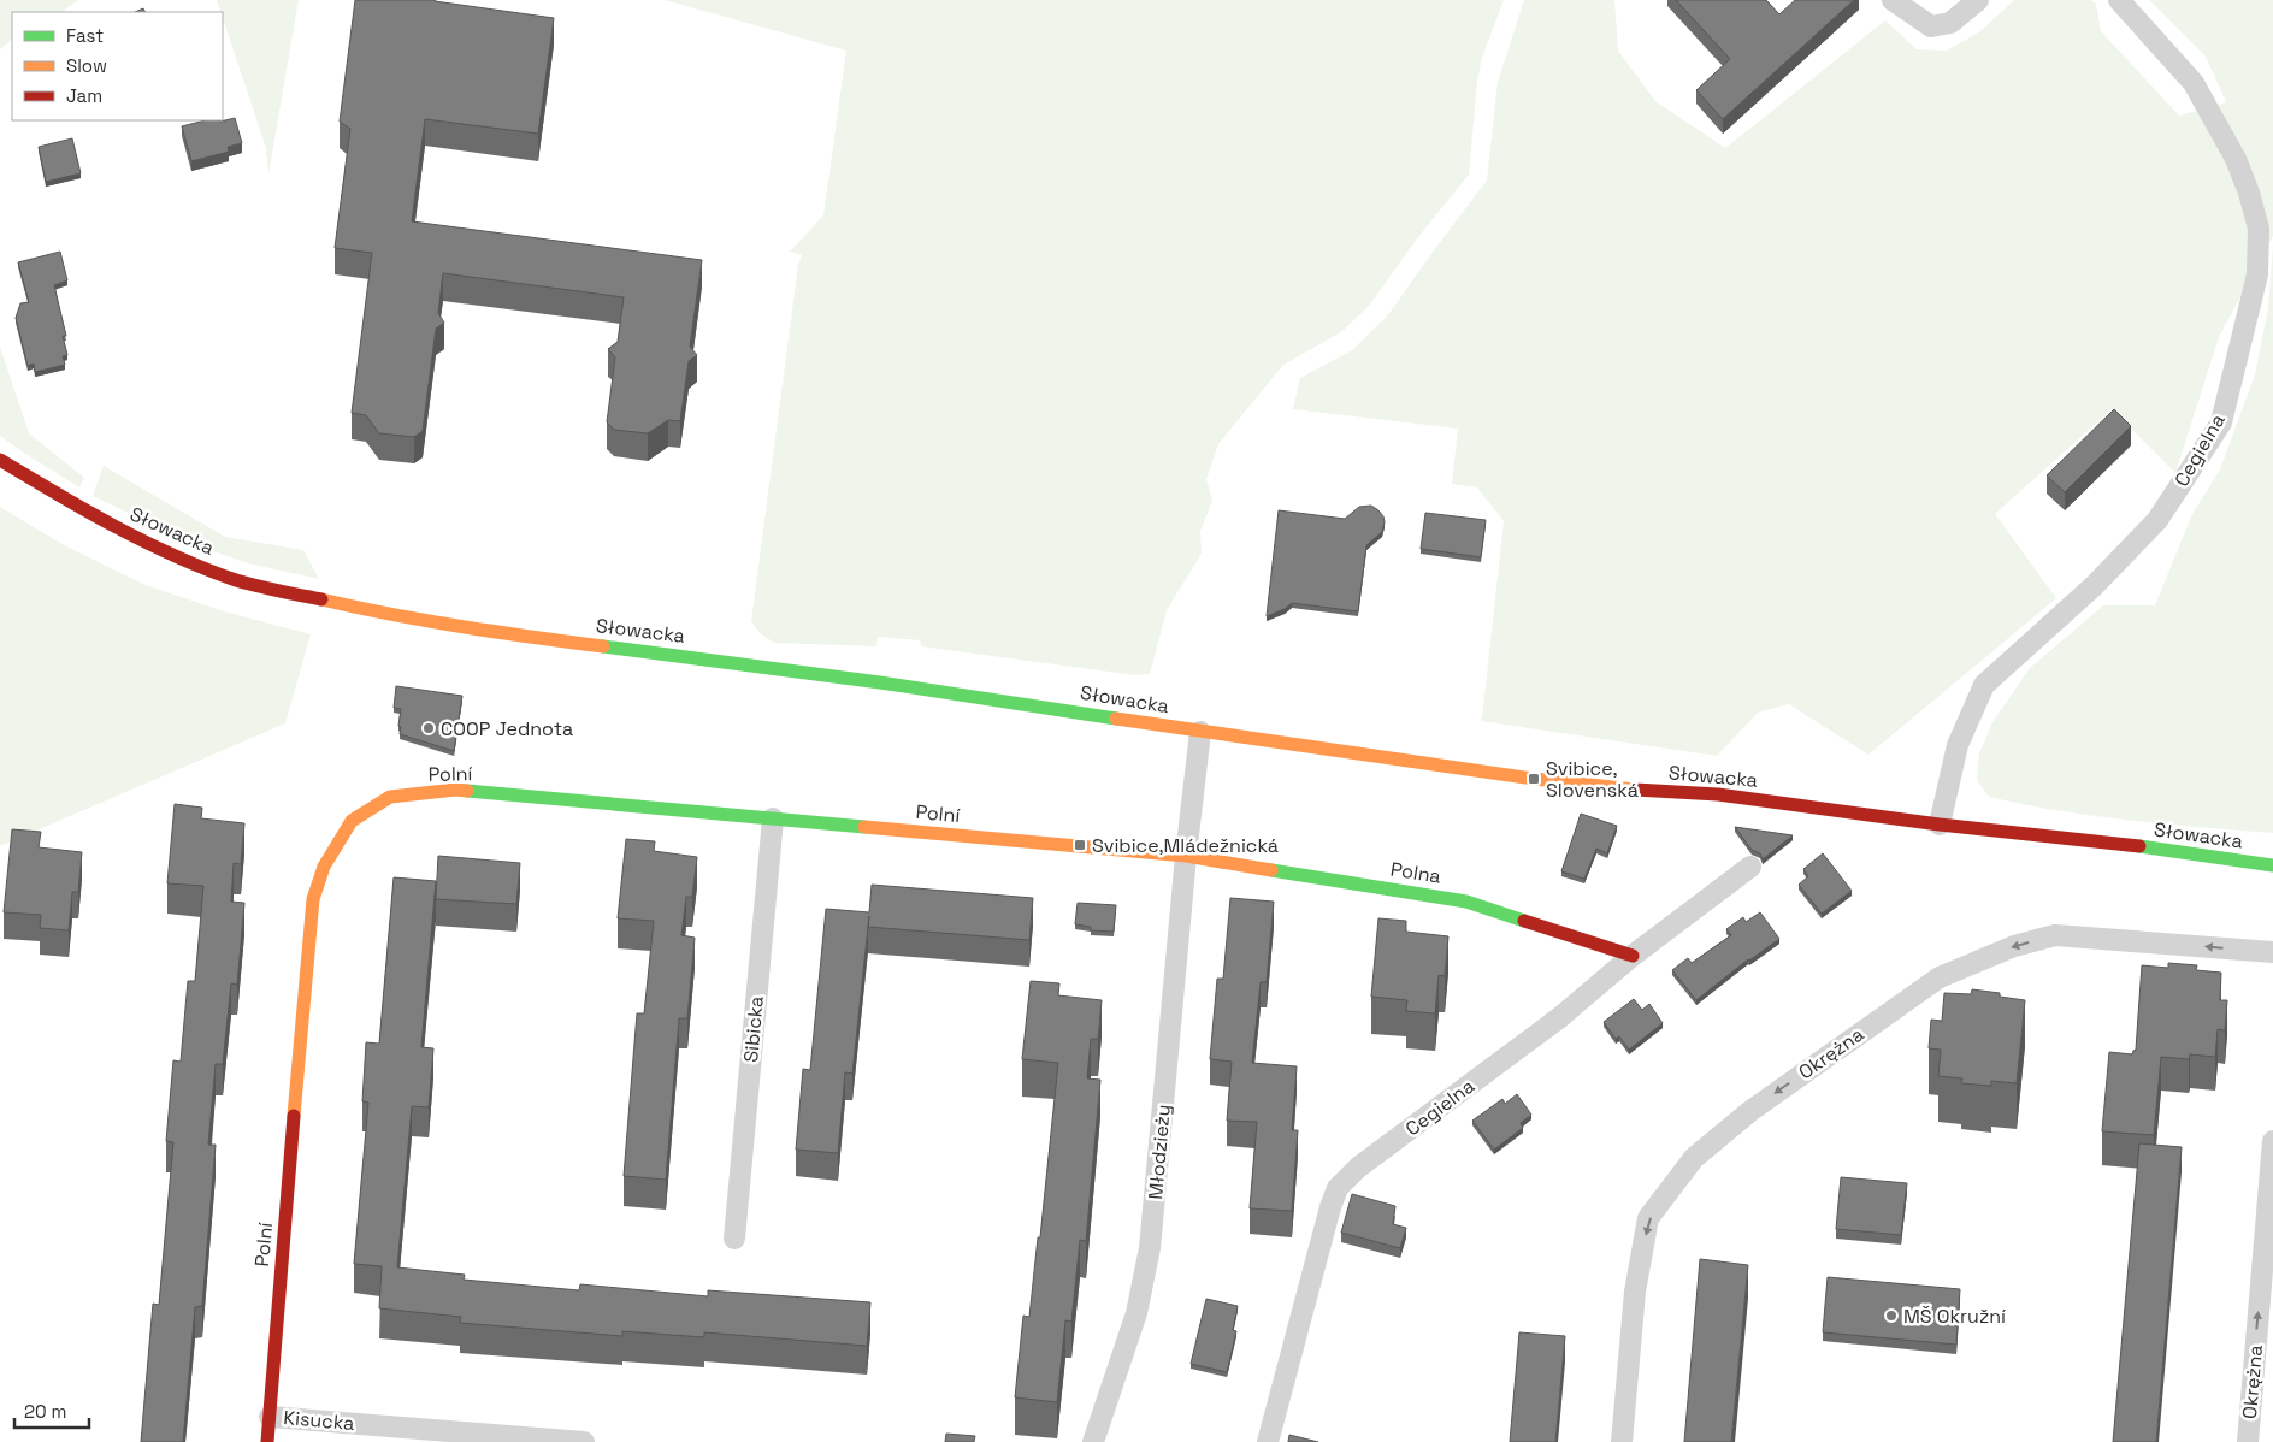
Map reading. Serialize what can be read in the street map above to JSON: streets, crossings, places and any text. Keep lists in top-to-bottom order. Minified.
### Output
{"streets":{"street":["Cegielna","Słowacka","Polní","Polna","Sibicka","Okrężna","Młodzieży","Kisucka"]},"crossings":[["Cegielna","Słowacka"],["Cegielna","Polna"],["Słowacka","Młodzieży"],["Polní","Polna"],["Polní","Sibicka"],["Polní","Młodzieży"],["Polní","Kisucka"],["Polna","Młodzieży"]],"places":{"other":["COOP Jednota","MŠ Okružní"],"transit":["Svibice, Slovenská","Svibice,Mládežnická"]},"legend":["Fast","Slow","Jam"],"scale_bar":"20 m"}
